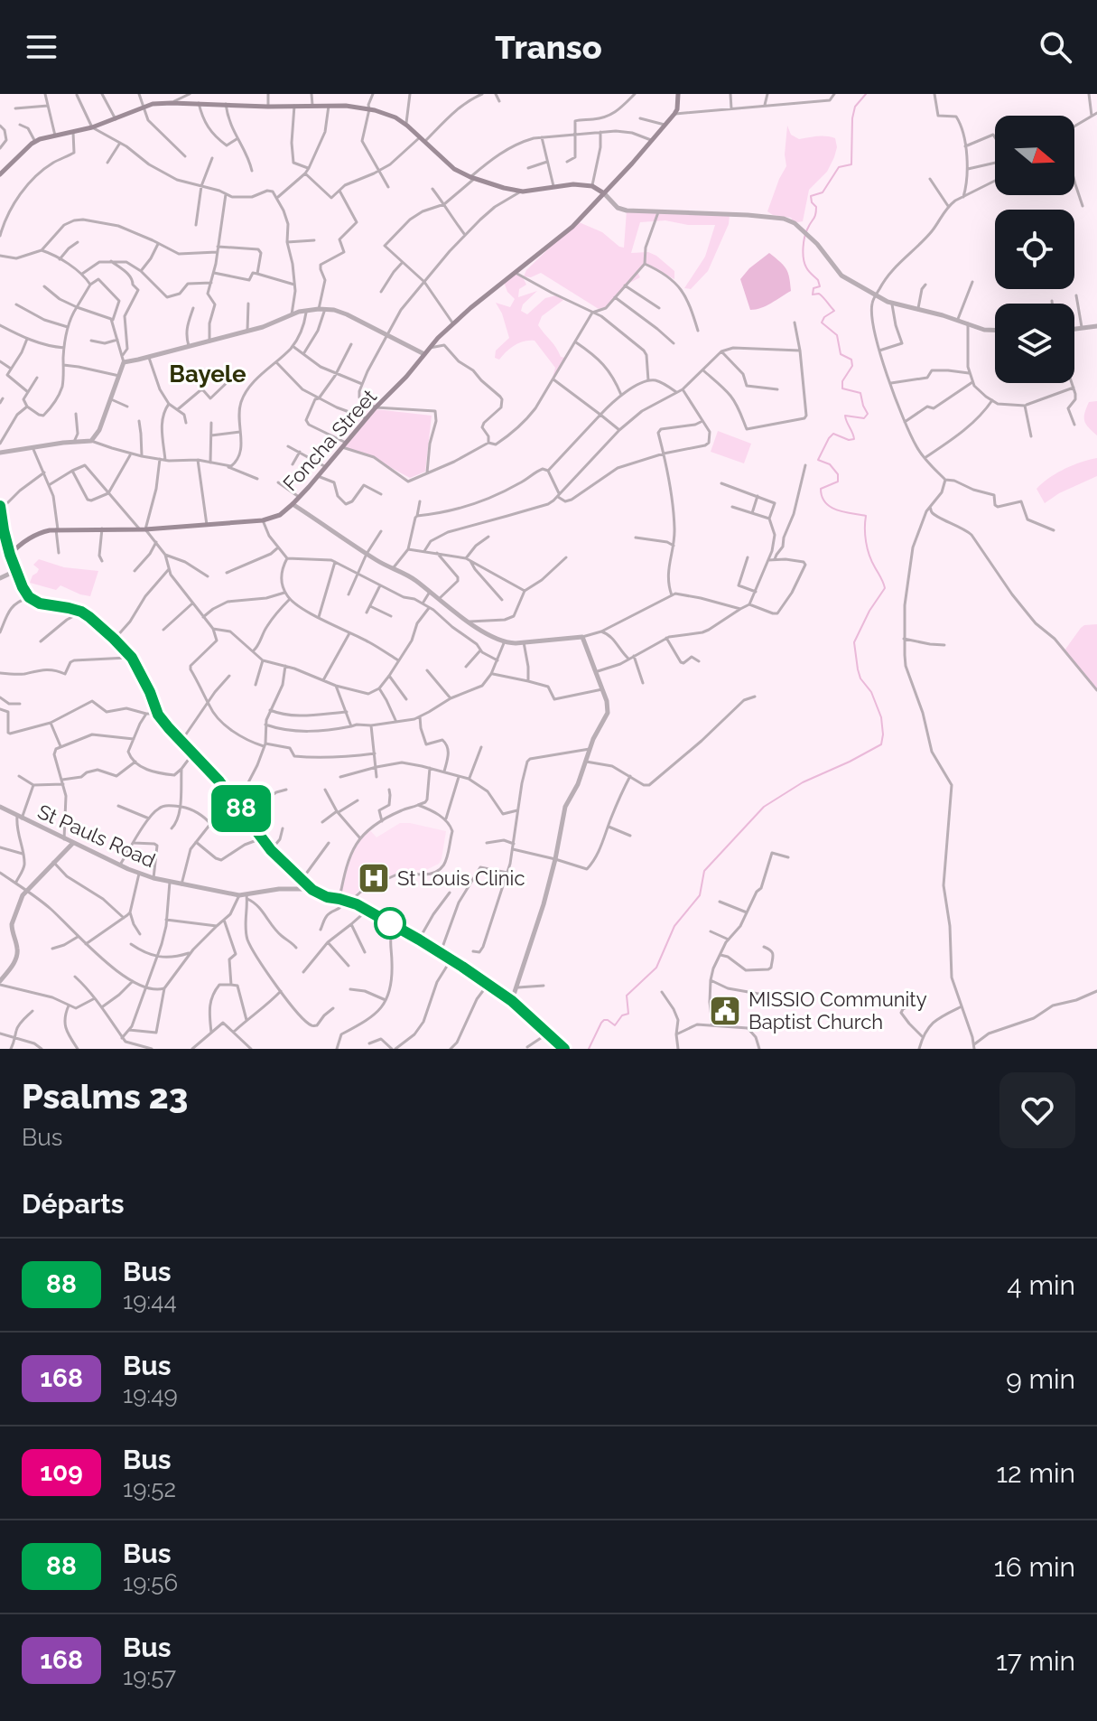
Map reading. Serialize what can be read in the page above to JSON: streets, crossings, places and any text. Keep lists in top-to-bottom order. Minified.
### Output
{"streets":{"main road":["Foncha Street"],"street":["St Pauls Road"]},"districts":["Bayele"],"places":{"hospital":["St Louis Clinic"],"public building":["MISSIO Community Baptist Church"]},"lines":["bus line 88"],"north":"right","page":{"header":"Transo","on_map":"88","heading":[["Psalms 23","Bus"],"Départs"],"list":[{"mark":"88","name":"Bus","note":"19:44","value":"4 min"},{"mark":"168","name":"Bus","note":"19:49","value":"9 min"},{"mark":"109","name":"Bus","note":"19:52","value":"12 min"},{"mark":"88","name":"Bus","note":"19:56","value":"16 min"},{"mark":"168","name":"Bus","note":"19:57","value":"17 min"}]}}
